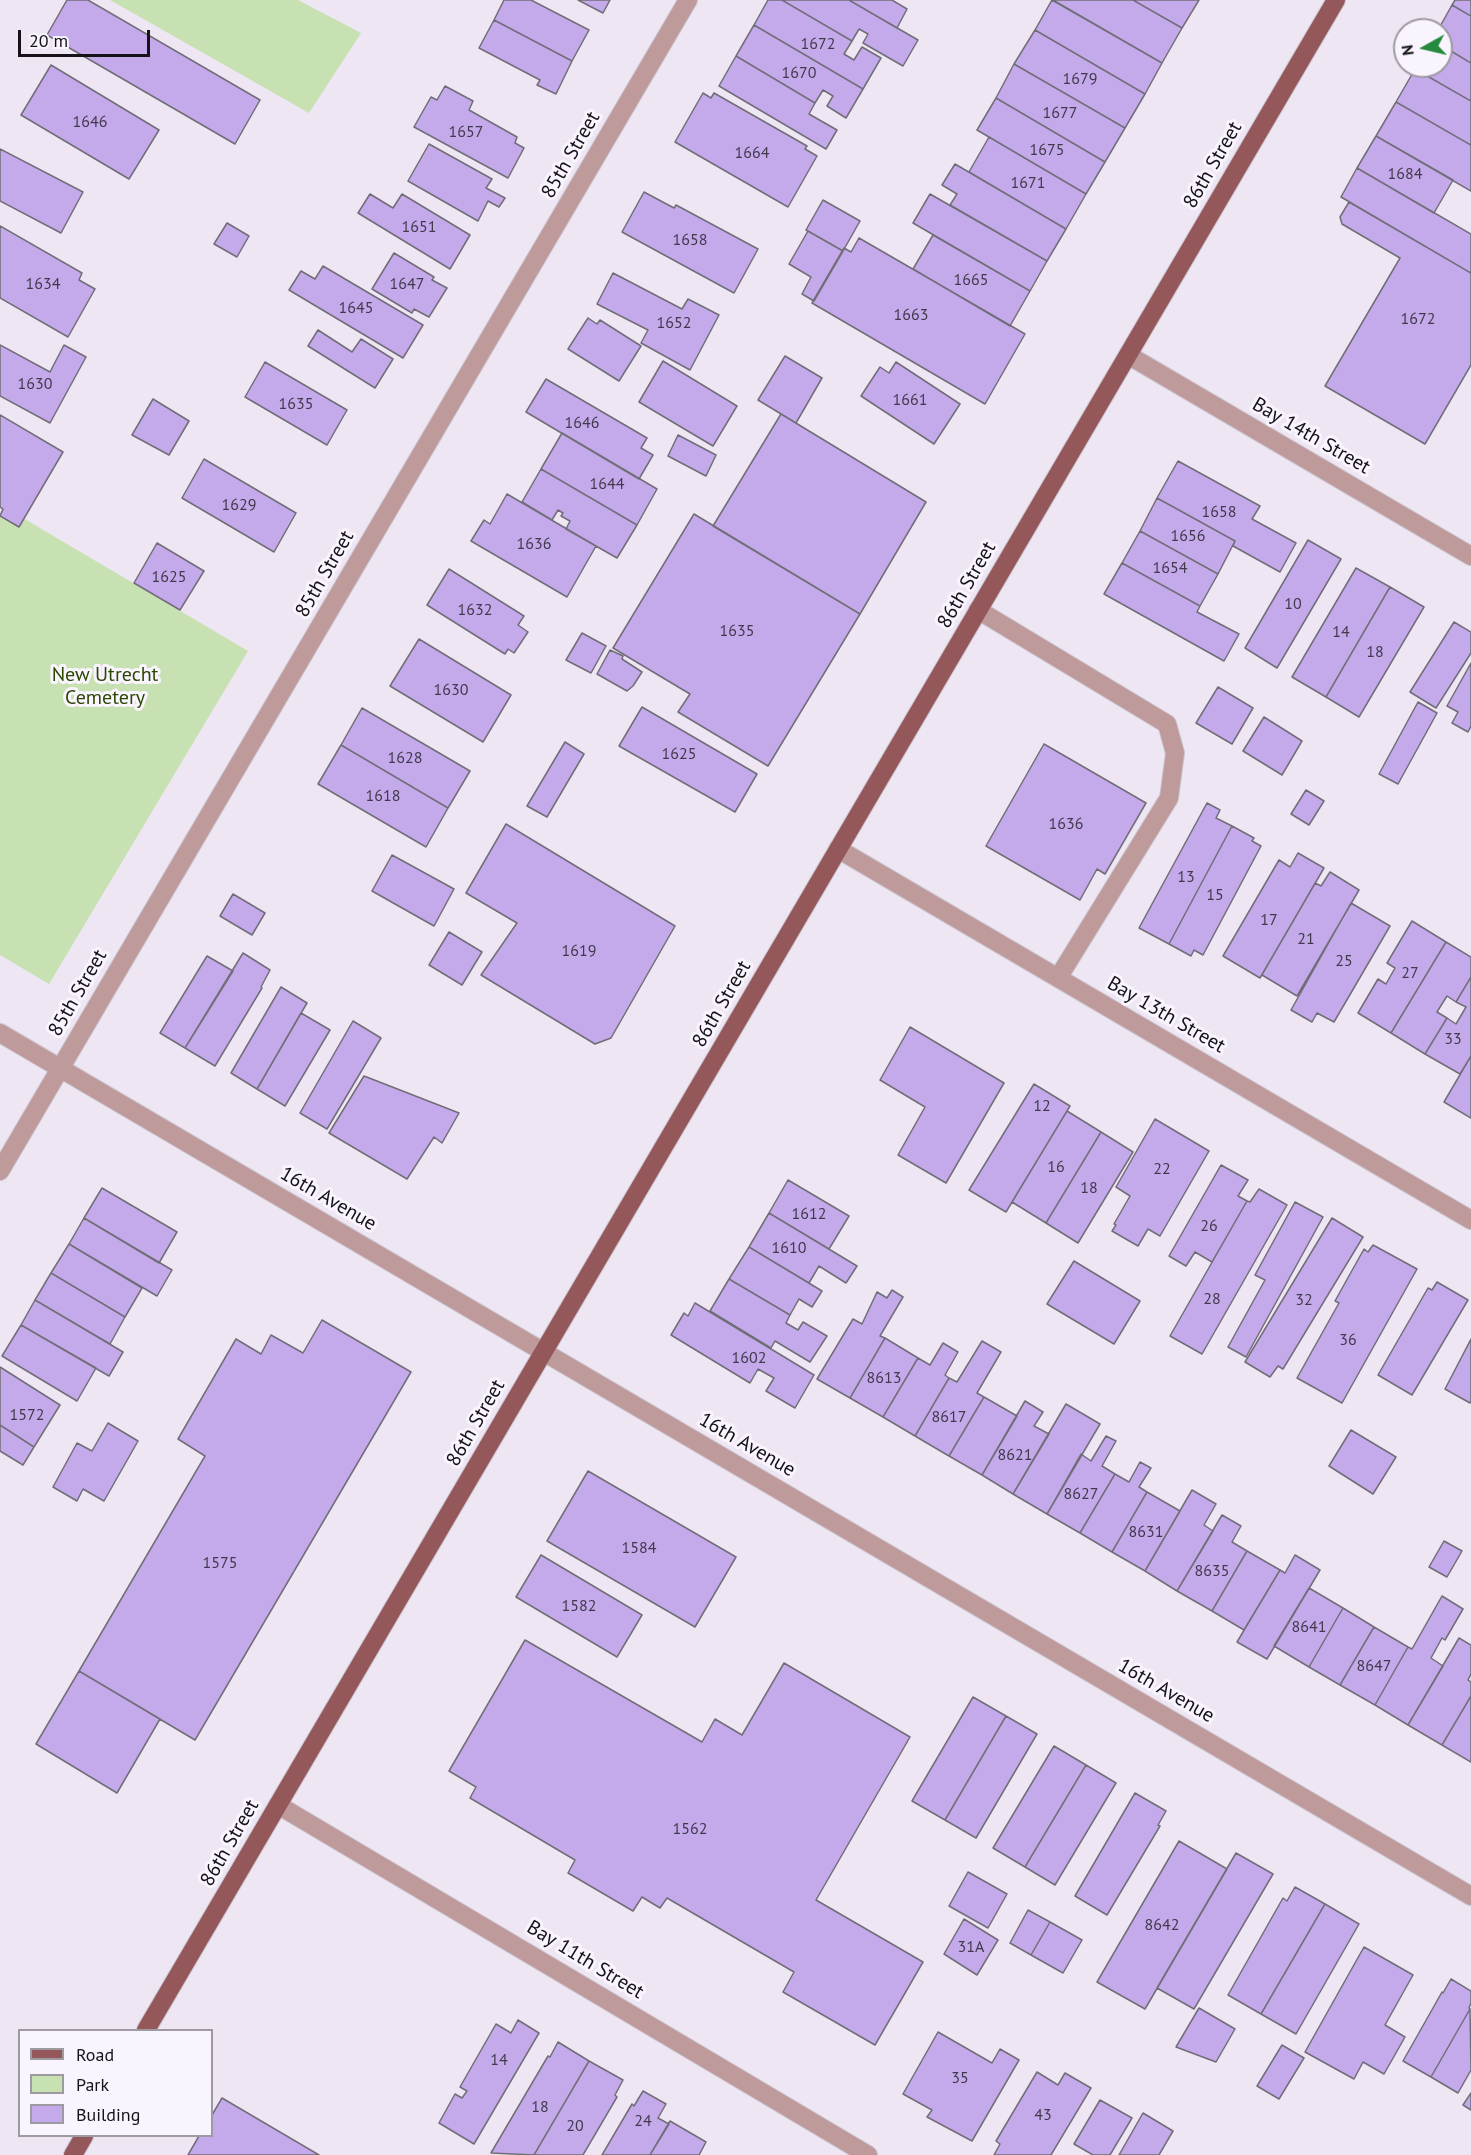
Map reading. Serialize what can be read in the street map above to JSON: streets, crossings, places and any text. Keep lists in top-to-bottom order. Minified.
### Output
{"streets":{"main road":["86th Street"],"street":["85th Street","Bay 14th Street","Bay 13th Street","16th Avenue","Bay 11th Street"]},"crossings":[["85th Street","16th Avenue"],["86th Street","Bay 14th Street"],["86th Street","Bay 13th Street"],["86th Street","16th Avenue"],["86th Street","Bay 11th Street"]],"parks":["New Utrecht Cemetery"],"house_numbers":["1672","1670","1679","1677","1646","1657","1675","1664","1684","1671","1651","1658","1665","1634","1647","1645","1663","1672","1652","1630","1661","1635","1646","1644","1629","1658","1656","1636","1654","1625","10","1632","1635","14","18","1630","1625","1628","1618","1636","13","15","17","21","1619","25","27","33","12","16","22","18","1612","26","1610","28","32","36","1602","8613","1572","8617","8621","8627","8631","1584","1575","8635","1582","8641","8647","1562","8642","31A","14","35","18","43","24","20"],"legend":["Road","Park","Building"],"scale_bar":"20 m","north":"left"}
